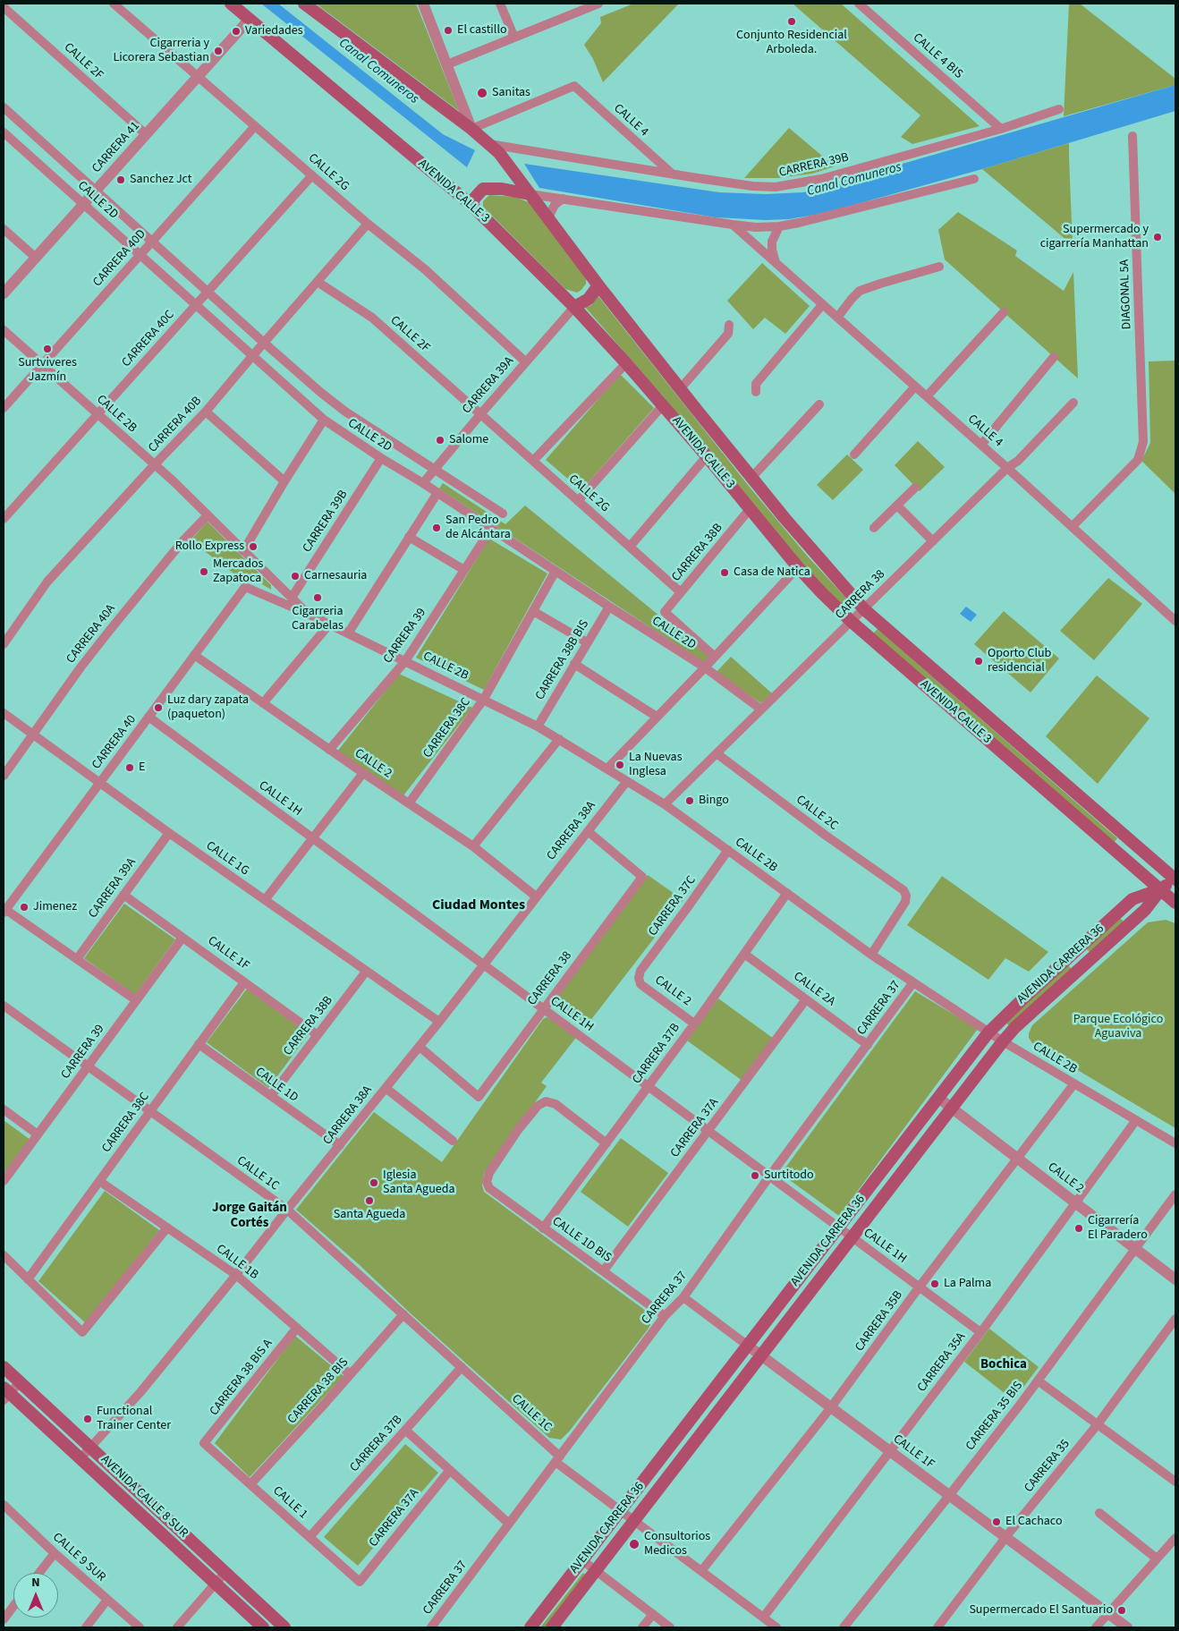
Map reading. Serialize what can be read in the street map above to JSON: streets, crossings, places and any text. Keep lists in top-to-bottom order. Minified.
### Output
{"streets":{"main road":["AVENIDA CALLE 3","AVENIDA CARRERA 36","AVENIDA CALLE 8 SUR"],"street":["CALLE 4 BIS","CALLE 2F","CALLE 4","CARRERA 41","CARRERA 39B","CALLE 2G","CALLE 2D","CARRERA 40D","DIAGONAL 5A","CARRERA 40C","CARRERA 39A","CALLE 2B","CARRERA 40B","CARRERA 38B","CARRERA 38","CARRERA 40A","CARRERA 39","CARRERA 38B BIS","CARRERA 38C","CARRERA 40","CALLE 2","CALLE 1H","CALLE 2C","CARRERA 38A","CALLE 1G","CARRERA 37C","CALLE 1F","CALLE 2A","CARRERA 37","CARRERA 37B","CALLE 1D","CARRERA 37A","CALLE 1C","CALLE 1D BIS","CALLE 1B","CARRERA 35B","CARRERA 35A","CARRERA 38 BIS A","CARRERA 38 BIS","CARRERA 35 BIS","CARRERA 35","CALLE 1","CALLE 9 SUR"]},"crossings":[["CALLE 4 BIS","CARRERA 39B"],["CALLE 2F","CARRERA 41"],["CALLE 2F","CALLE 2G"],["CALLE 2F","CARRERA 39A"],["CALLE 2F","CARRERA 40B"],["CALLE 4","CARRERA 39B"],["CALLE 4","AVENIDA CALLE 3"],["CALLE 4","DIAGONAL 5A"],["CALLE 4","CARRERA 38"],["CARRERA 41","CALLE 2G"],["CARRERA 41","AVENIDA CALLE 3"],["CARRERA 41","CALLE 2D"],["CARRERA 39B","AVENIDA CALLE 3"],["CARRERA 39B","CALLE 2D"],["CARRERA 39B","CALLE 2B"],["CALLE 2G","CARRERA 40D"],["CALLE 2G","CARRERA 40C"],["CALLE 2G","CARRERA 39A"],["CALLE 2G","CARRERA 40B"],["CALLE 2G","CARRERA 38B"],["AVENIDA CALLE 3","CARRERA 39A"],["AVENIDA CALLE 3","CARRERA 38B"],["AVENIDA CALLE 3","CARRERA 38"],["AVENIDA CALLE 3","AVENIDA CARRERA 36"],["CALLE 2D","CARRERA 40D"],["CALLE 2D","CARRERA 40C"],["CALLE 2D","CARRERA 39A"],["CALLE 2D","CARRERA 40B"],["CALLE 2D","CARRERA 38B"],["CALLE 2D","CARRERA 38"],["CALLE 2D","CARRERA 39"],["CALLE 2D","CARRERA 38B BIS"],["CALLE 2D","CARRERA 38C"],["CARRERA 40D","CALLE 2B"],["CARRERA 40C","CALLE 2B"],["CARRERA 39A","CALLE 1G"],["CARRERA 39A","CALLE 1F"],["CALLE 2B","CARRERA 40B"],["CALLE 2B","CARRERA 38"],["CALLE 2B","CARRERA 40A"],["CALLE 2B","CARRERA 39"],["CALLE 2B","CARRERA 38B BIS"],["CALLE 2B","CARRERA 38C"],["CALLE 2B","CARRERA 40"],["CALLE 2B","CALLE 2C"],["CALLE 2B","CARRERA 38A"],["CALLE 2B","CARRERA 37C"],["CALLE 2B","AVENIDA CARRERA 36"],["CALLE 2B","CARRERA 37"],["CALLE 2B","CARRERA 37B"],["CALLE 2B","CARRERA 35B"],["CALLE 2B","CARRERA 35A"],["CARRERA 38B","CALLE 1G"],["CARRERA 38B","CALLE 1F"],["CARRERA 38B","CALLE 1D"],["CARRERA 38","CALLE 1H"],["CARRERA 38","CALLE 2C"],["CARRERA 38","CARRERA 38A"],["CARRERA 40A","CALLE 1G"],["CARRERA 39","CALLE 2"],["CARRERA 39","CALLE 1F"],["CARRERA 39","CALLE 1C"],["CARRERA 38C","CALLE 2"],["CARRERA 38C","CALLE 1F"],["CARRERA 38C","CALLE 1D"],["CARRERA 38C","CALLE 1C"],["CARRERA 38C","CALLE 1B"],["CARRERA 40","CALLE 2"],["CARRERA 40","CALLE 1H"],["CARRERA 40","CALLE 1G"],["CALLE 2","CARRERA 38A"],["CALLE 2","CARRERA 37C"],["CALLE 2","AVENIDA CARRERA 36"],["CALLE 2","CARRERA 37B"],["CALLE 2","CARRERA 35B"],["CALLE 2","CARRERA 35A"],["CALLE 2","CARRERA 35 BIS"],["CALLE 1H","CARRERA 38A"],["CALLE 1H","AVENIDA CARRERA 36"],["CALLE 1H","CARRERA 37"],["CALLE 1H","CARRERA 37B"],["CALLE 1H","CARRERA 37A"],["CALLE 1H","CARRERA 35B"],["CALLE 1H","CARRERA 35A"],["CARRERA 38A","CALLE 1G"],["CARRERA 38A","CALLE 1D"],["CARRERA 38A","CALLE 1C"],["CARRERA 38A","CALLE 1B"],["CARRERA 38A","AVENIDA CALLE 8 SUR"],["CALLE 1F","AVENIDA CARRERA 36"],["CALLE 1F","CARRERA 37"],["CALLE 1F","CARRERA 35B"],["CALLE 1F","CARRERA 35A"],["CALLE 1F","CARRERA 35 BIS"],["CALLE 1F","CARRERA 35"],["AVENIDA CARRERA 36","CALLE 1C"],["CALLE 2A","CARRERA 37"],["CALLE 2A","CARRERA 37B"],["CALLE 2A","CARRERA 37A"],["CARRERA 37","CALLE 1C"],["CARRERA 37","CALLE 1D BIS"],["CARRERA 37B","CALLE 1C"],["CARRERA 37B","CALLE 1D BIS"],["CARRERA 37B","CALLE 1"],["CARRERA 37A","CALLE 1D BIS"],["CARRERA 37A","CALLE 1"],["CALLE 1C","CARRERA 35B"],["CALLE 1C","CARRERA 35A"],["CALLE 1C","CARRERA 38 BIS"],["CALLE 1B","CARRERA 38 BIS A"],["CALLE 1B","CARRERA 38 BIS"],["CARRERA 38 BIS A","CALLE 1"],["CARRERA 38 BIS","CALLE 1"]],"districts":["Ciudad Montes","Jorge Gaitán Cortés","Bochica"],"water":["Canal Comuneros"],"parks":["Parque Ecológico Aguaviva"],"places":["Conjunto Residencial Arboleda.","El castillo","Variedades","Cigarreria y Licorera Sebastian","Sanitas","Sanchez Jct","Supermercado y cigarrería Manhattan","Surtviveres Jazmín","Salome","San Pedro de Alcántara","Rollo Express","Mercados Zapatoca","Casa de Natica","Carnesauria","Cigarreria Carabelas","Oporto Club residencial","Luz dary zapata (paqueton)","La Nuevas Inglesa","E","Bingo","Jimenez","Surtitodo","Iglesia Santa Agueda","Santa Agueda","Cigarrería El Paradero","La Palma","Functional Trainer Center","El Cachaco","Consultorios Medicos","Supermercado El Santuario"],"north":"top"}
